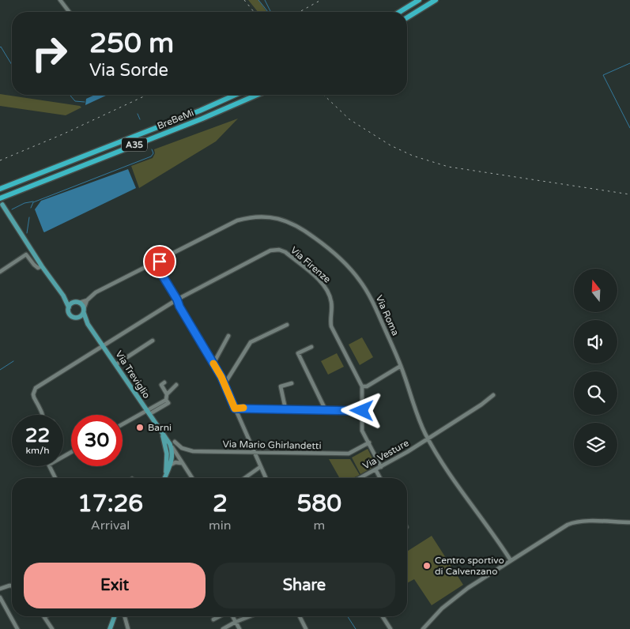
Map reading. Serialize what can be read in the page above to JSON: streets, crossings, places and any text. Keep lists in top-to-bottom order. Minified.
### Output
{"streets":{"highway":["BreBeMi","A35"],"main road":["Via Treviglio"],"street":["Via Firenze","Via Roma","Via Mario Ghirlandetti","Via Vesture"]},"crossings":[["Via Firenze","Via Treviglio"],["Via Firenze","Via Mario Ghirlandetti"],["Via Firenze","Via Vesture"],["Via Roma","Via Treviglio"],["Via Roma","Via Vesture"]],"places":["Barni","Centro sportivo di Calvenzano"],"north":"top","page":{"turn":["250 m","Via Sorde"],"speed":"22 km/h","limit":"30","eta":["17:26","Arrival","2","min","580","m"],"buttons":["Exit","Share"]}}
